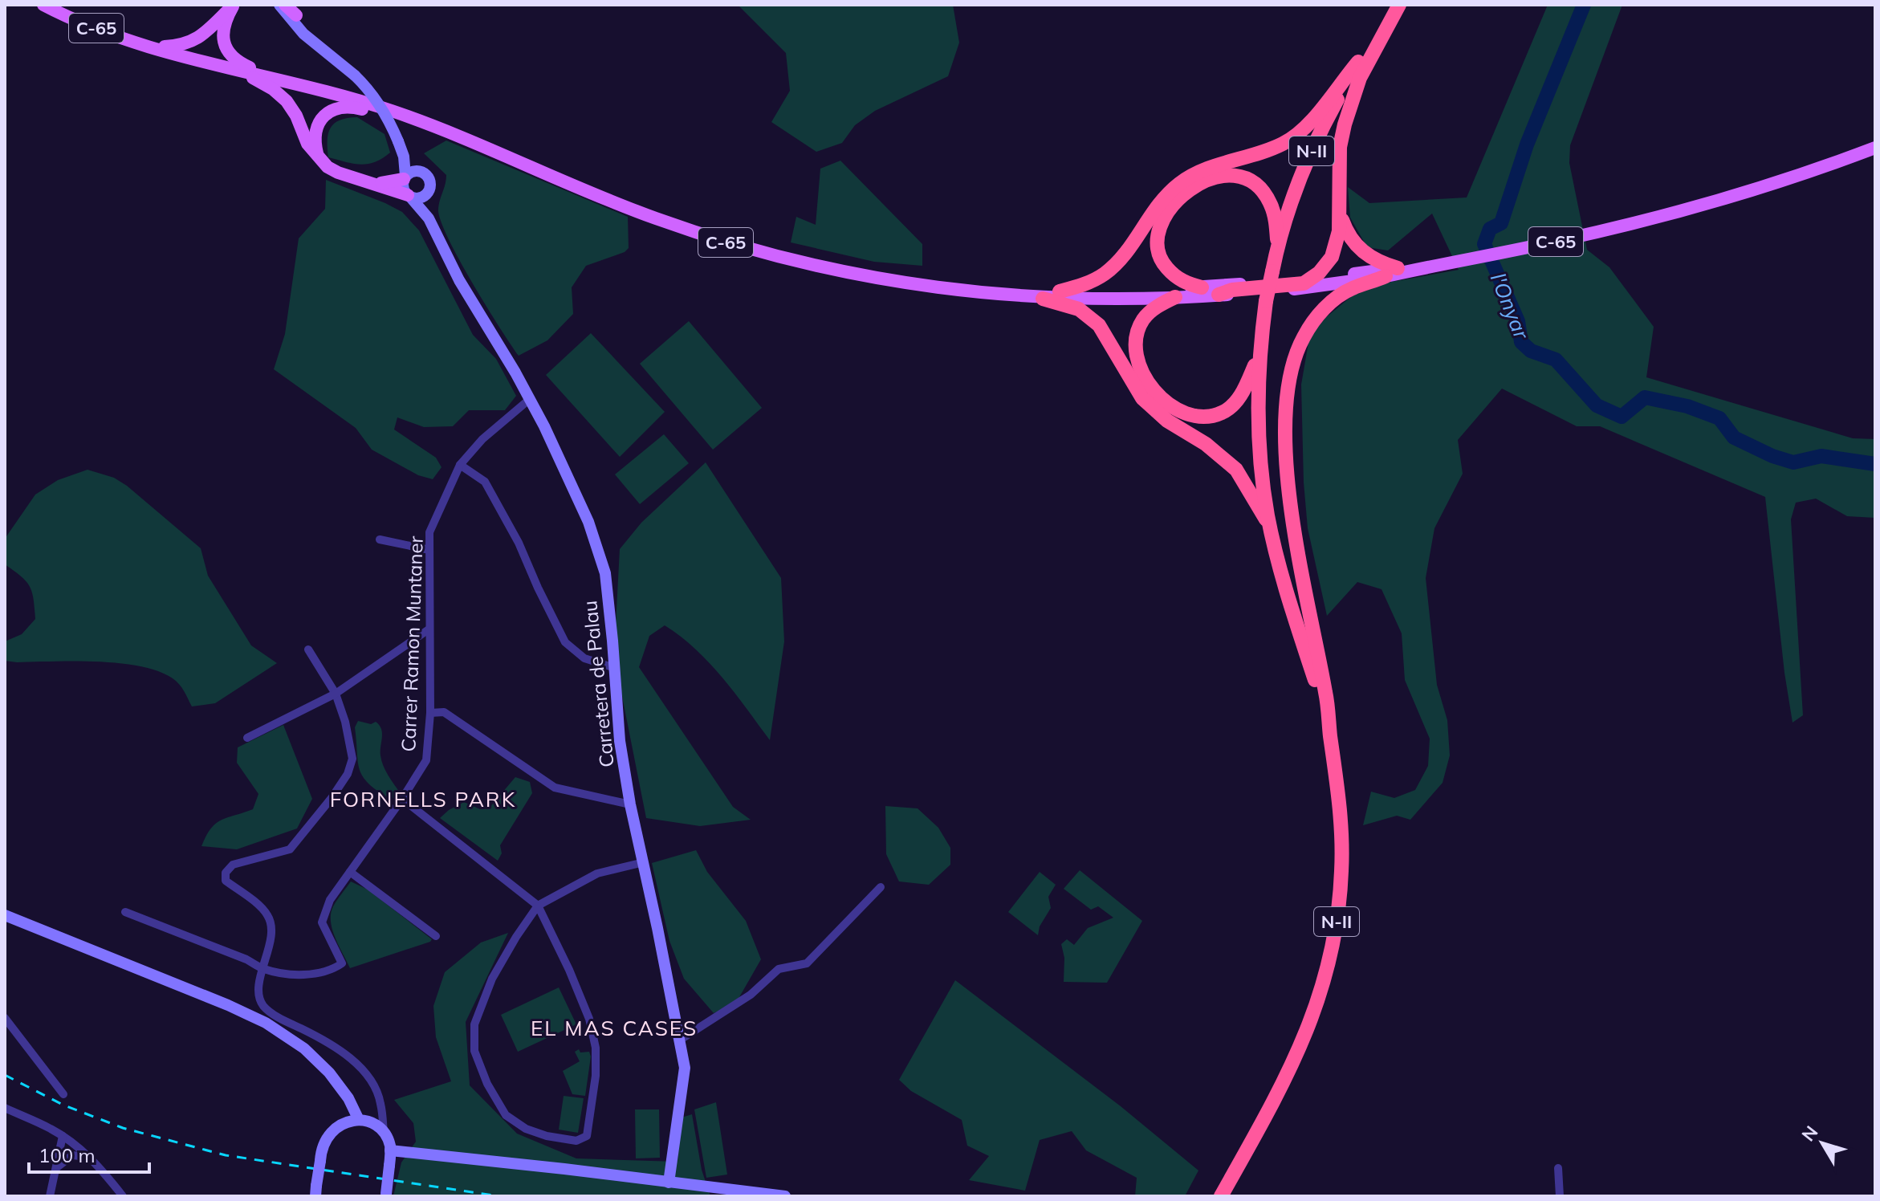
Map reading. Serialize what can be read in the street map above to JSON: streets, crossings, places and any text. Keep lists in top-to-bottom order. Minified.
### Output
{"streets":{"highway":["N-II"],"main road":["C-65"],"street":["Carrer Ramon Muntaner","Carretera de Palau"]},"crossings":[["Carrer Ramon Muntaner","Carretera de Palau"]],"districts":["FORNELLS PARK","EL MAS CASES"],"water":["l'Onyar"],"scale_bar":"100 m","north":"top left"}
